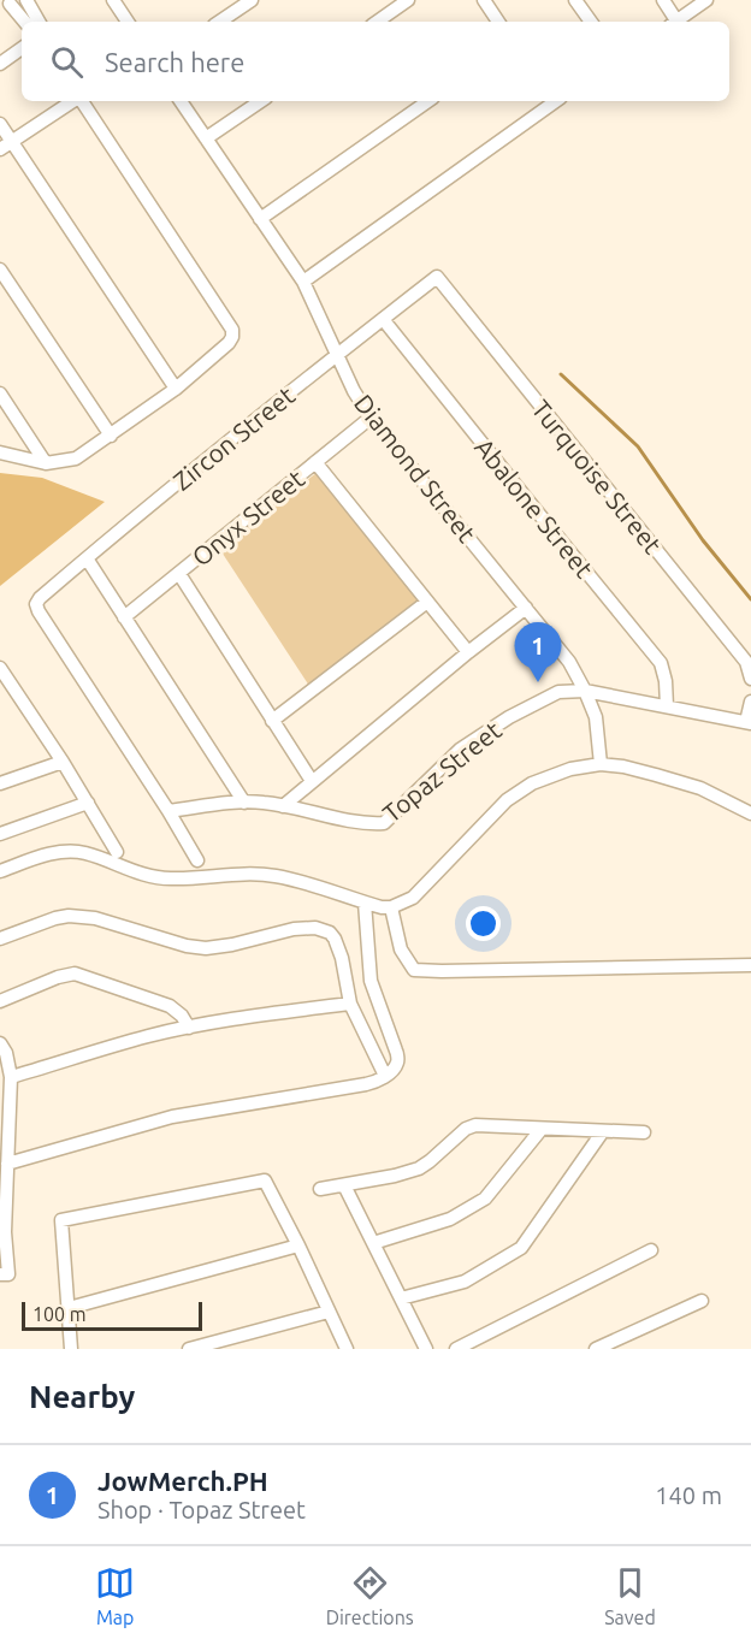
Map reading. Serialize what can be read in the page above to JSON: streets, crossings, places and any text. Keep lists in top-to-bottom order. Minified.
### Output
{"streets":{"street":["Zircon Street","Diamond Street","Turquoise Street","Abalone Street","Onyx Street","Topaz Street"]},"crossings":[["Zircon Street","Diamond Street"],["Zircon Street","Turquoise Street"],["Zircon Street","Abalone Street"],["Zircon Street","Topaz Street"],["Diamond Street","Onyx Street"],["Diamond Street","Topaz Street"],["Abalone Street","Topaz Street"]],"scale_bar":"100 m","page":{"search":"Search here","pins":"1","scale":"100 m","heading":"Nearby","list":[{"mark":"1","name":"JowMerch.PH","note":"Shop · Topaz Street","value":"140 m"}],"nav":["Map","Directions","Saved"]}}
